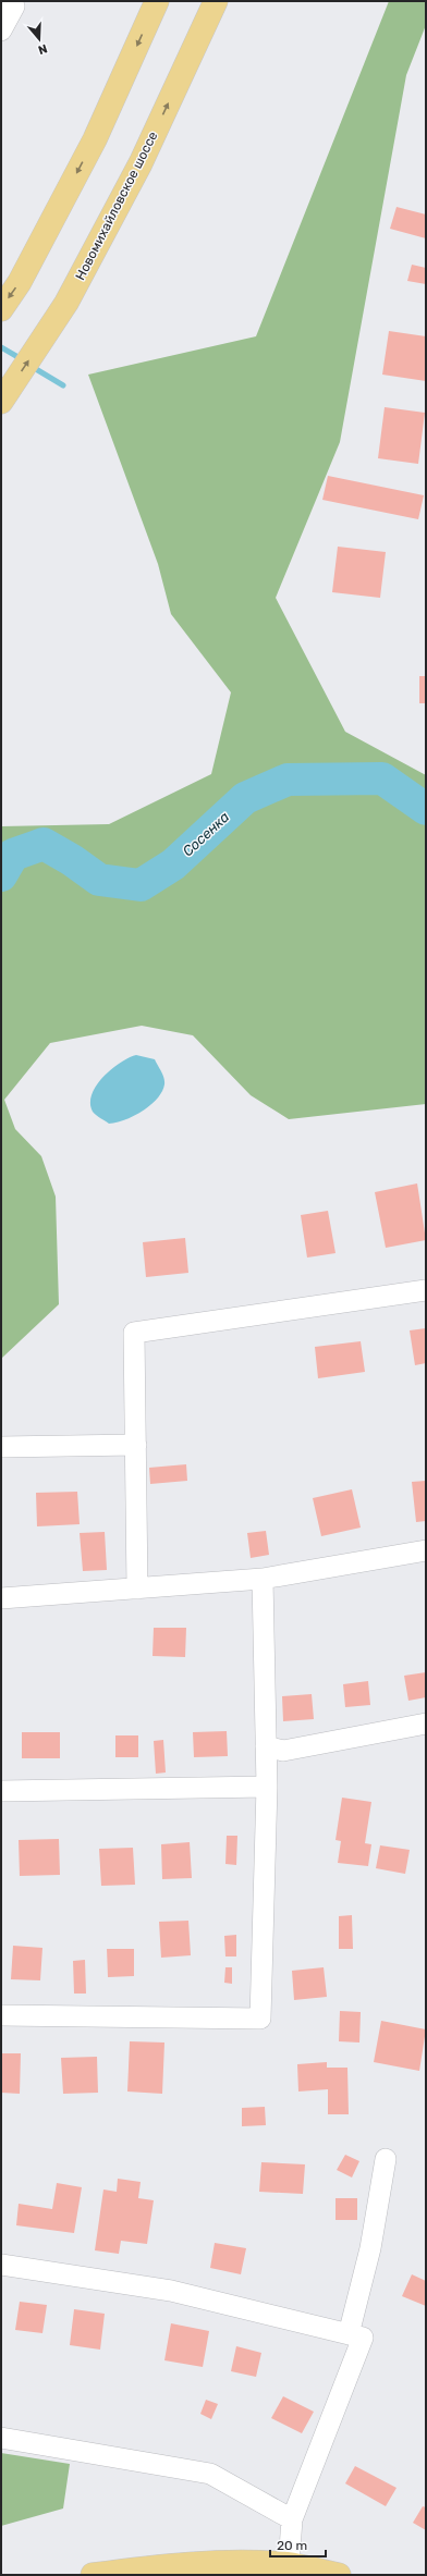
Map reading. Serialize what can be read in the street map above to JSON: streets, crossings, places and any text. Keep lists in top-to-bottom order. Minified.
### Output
{"streets":{"main road":["Новомихайловское шоссе"]},"water":["Сосенка"],"scale_bar":"20 m","north":"bottom"}
